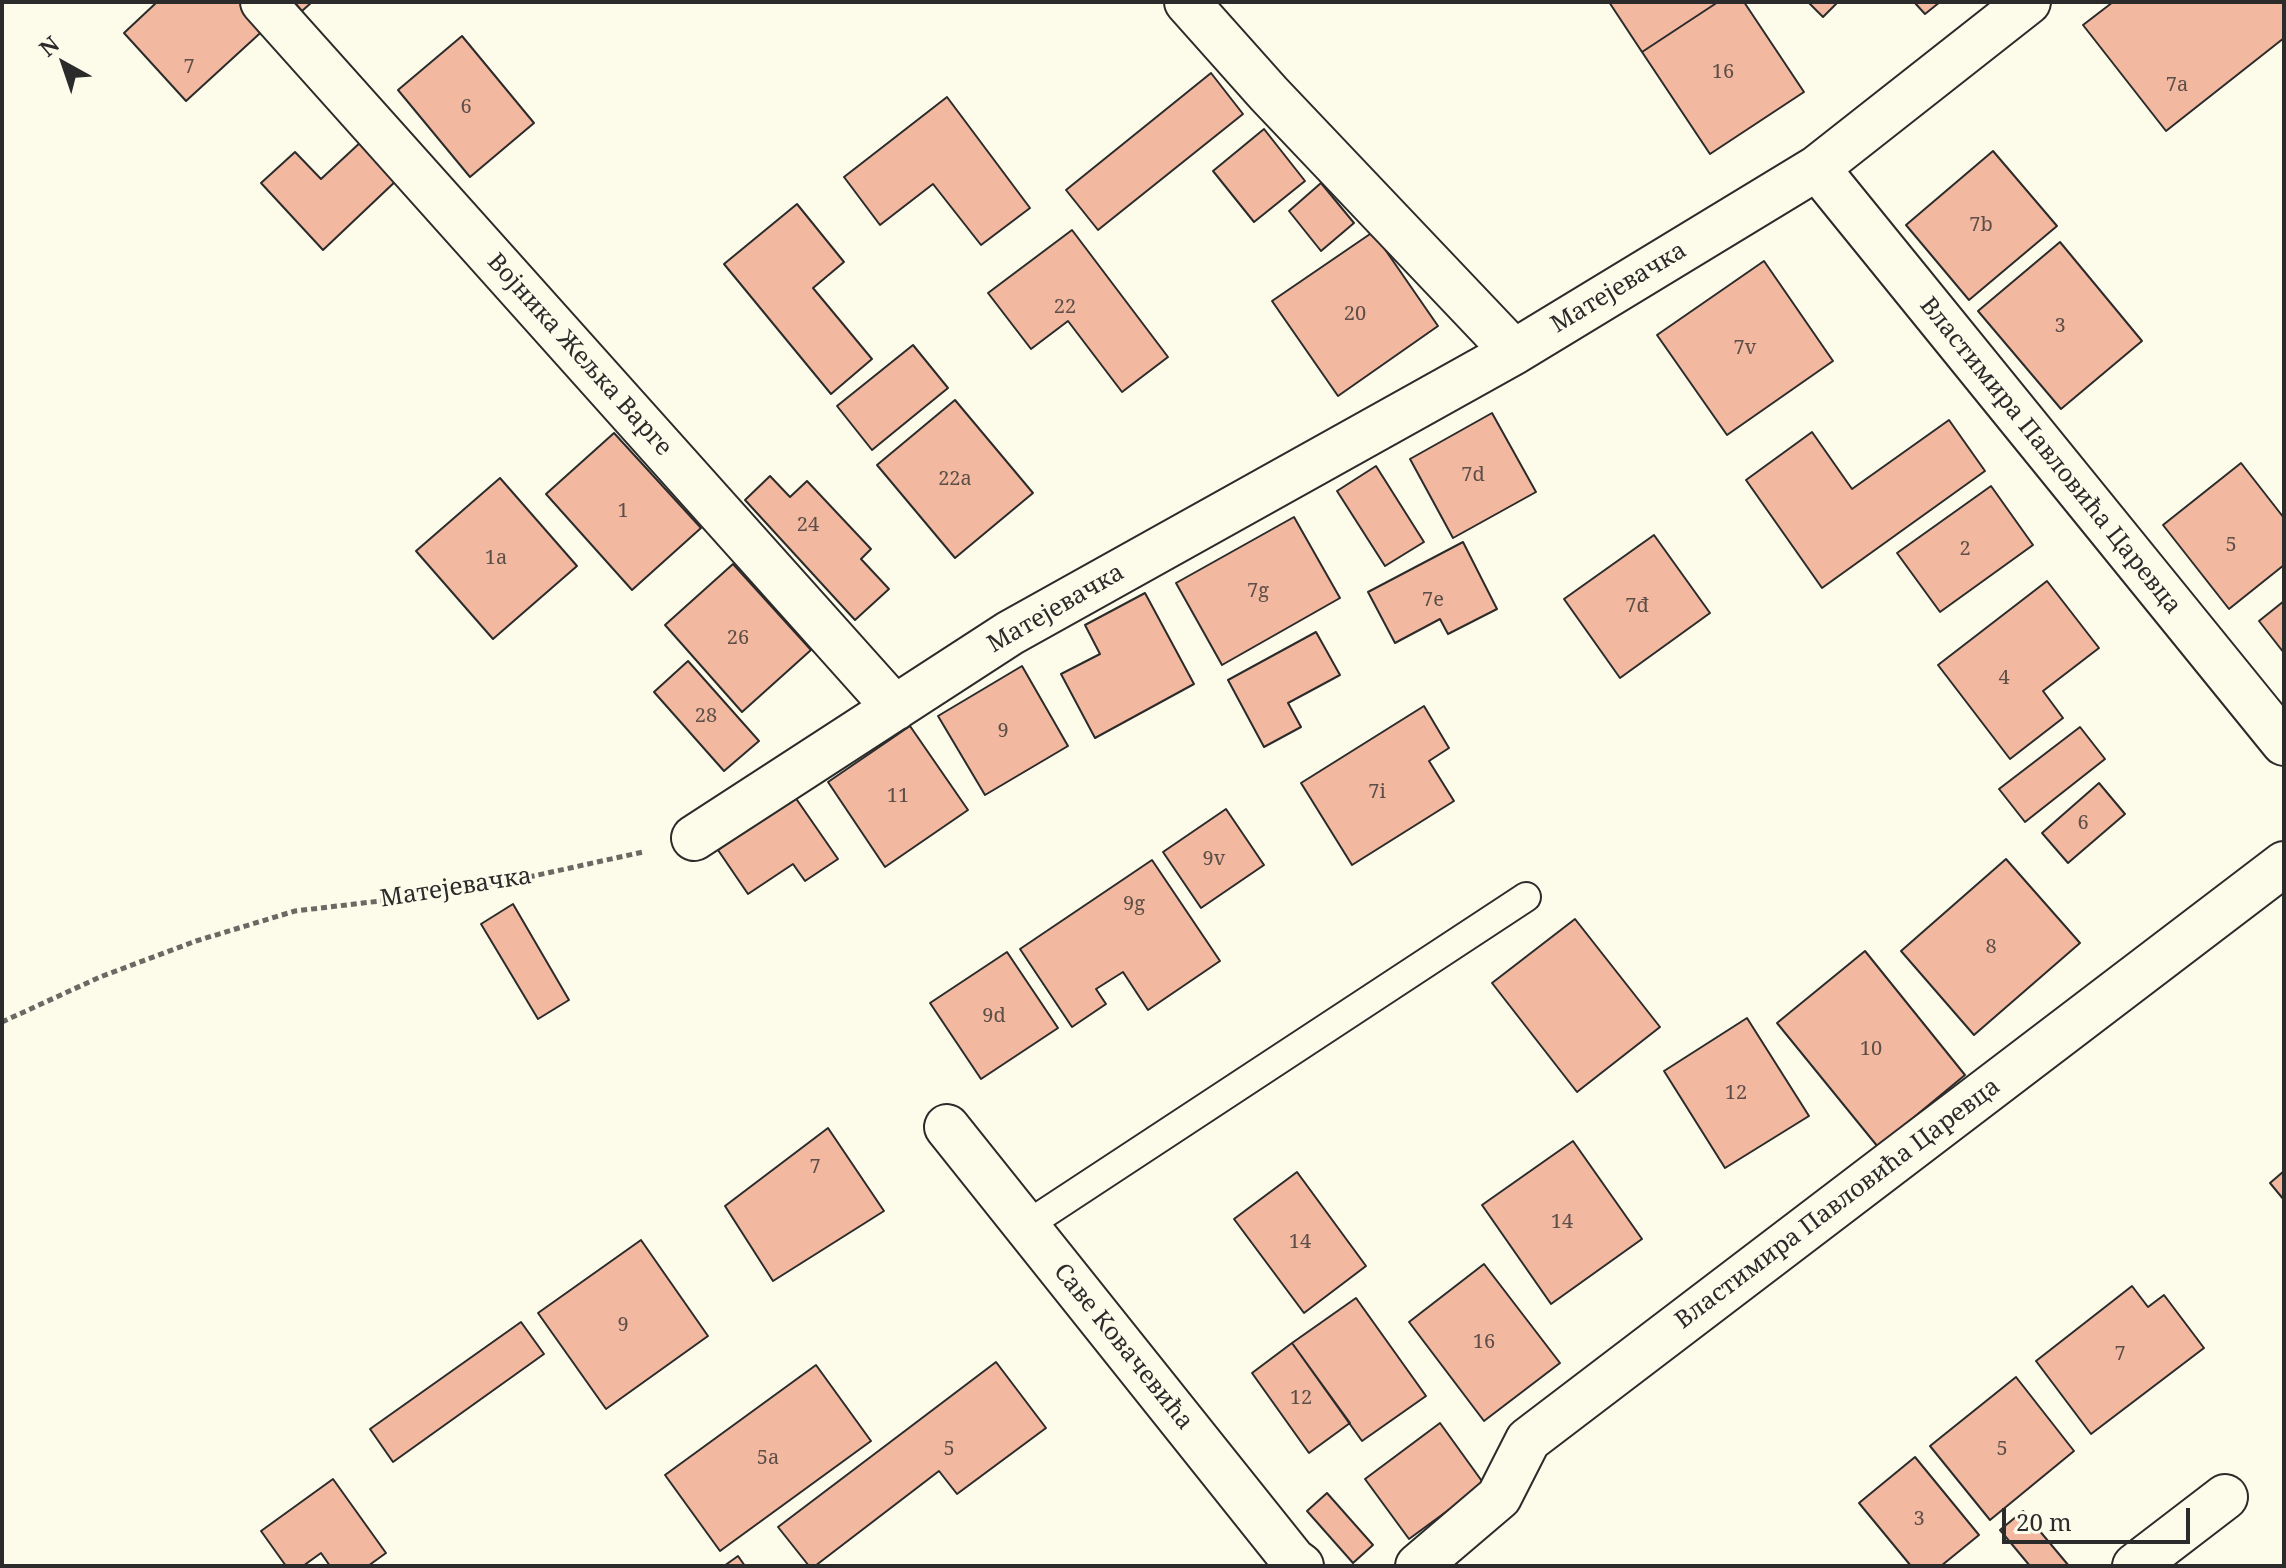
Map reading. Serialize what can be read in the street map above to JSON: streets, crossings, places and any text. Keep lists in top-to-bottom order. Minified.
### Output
{"streets":{"street":["Матејевачка","Војника Жељка Варге","Властимира Павловића Царевца","Саве Ковачевића"]},"crossings":[["Матејевачка","Војника Жељка Варге"],["Матејевачка","Властимира Павловића Царевца"]],"house_numbers":["7","16","7a","6","7b","22","20","3","7v","7d","22a","1","24","5","2","1a","7g","7e","7đ","26","4","28","9","7i","11","6","9v","9g","8","9d","10","12","7","14","14","9","16","7","12","5","5","5a","3"],"scale_bar":"20 m","north":"top left"}
